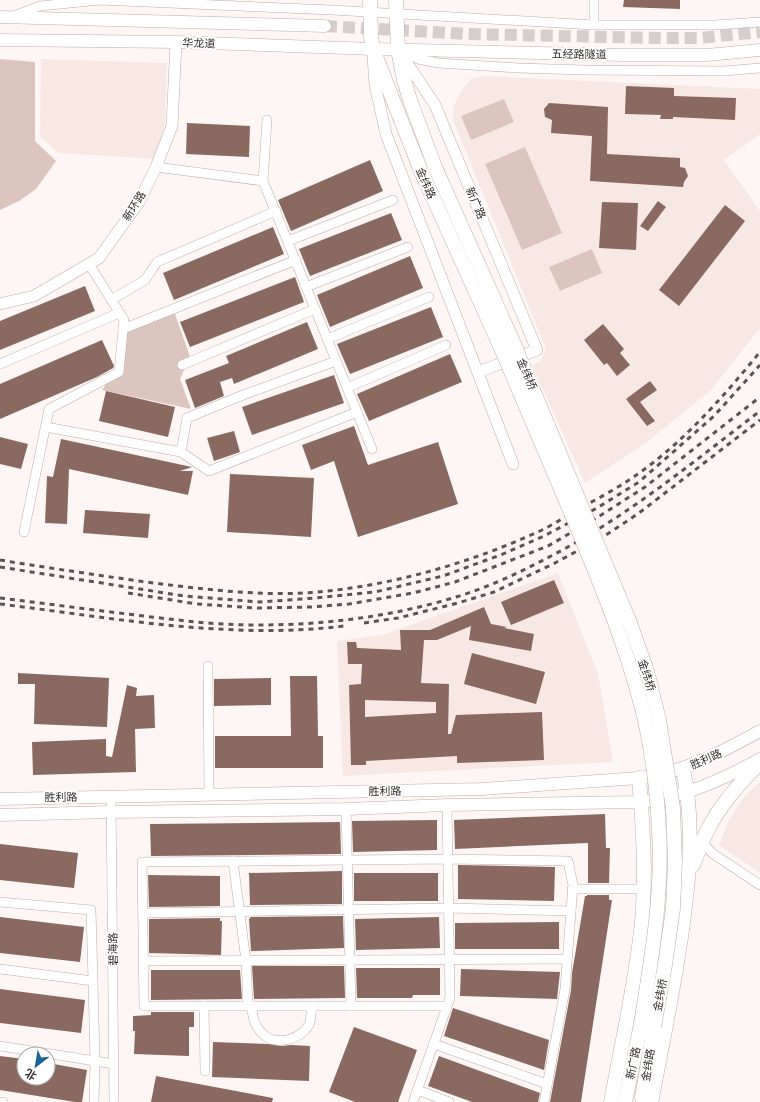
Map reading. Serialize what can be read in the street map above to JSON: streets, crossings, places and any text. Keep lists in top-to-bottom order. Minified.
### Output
{"streets":{"main road":["华龙道","五经路隧道","金纬路","新广路","金纬桥","胜利路"],"street":["新环路","碧海路"]},"crossings":[["华龙道","五经路隧道"],["华龙道","金纬路"],["华龙道","新广路"],["华龙道","新环路"],["五经路隧道","金纬路"],["五经路隧道","新广路"],["金纬路","新广路"],["金纬路","金纬桥"],["新广路","金纬桥"],["胜利路","碧海路"]],"north":"bottom left"}
